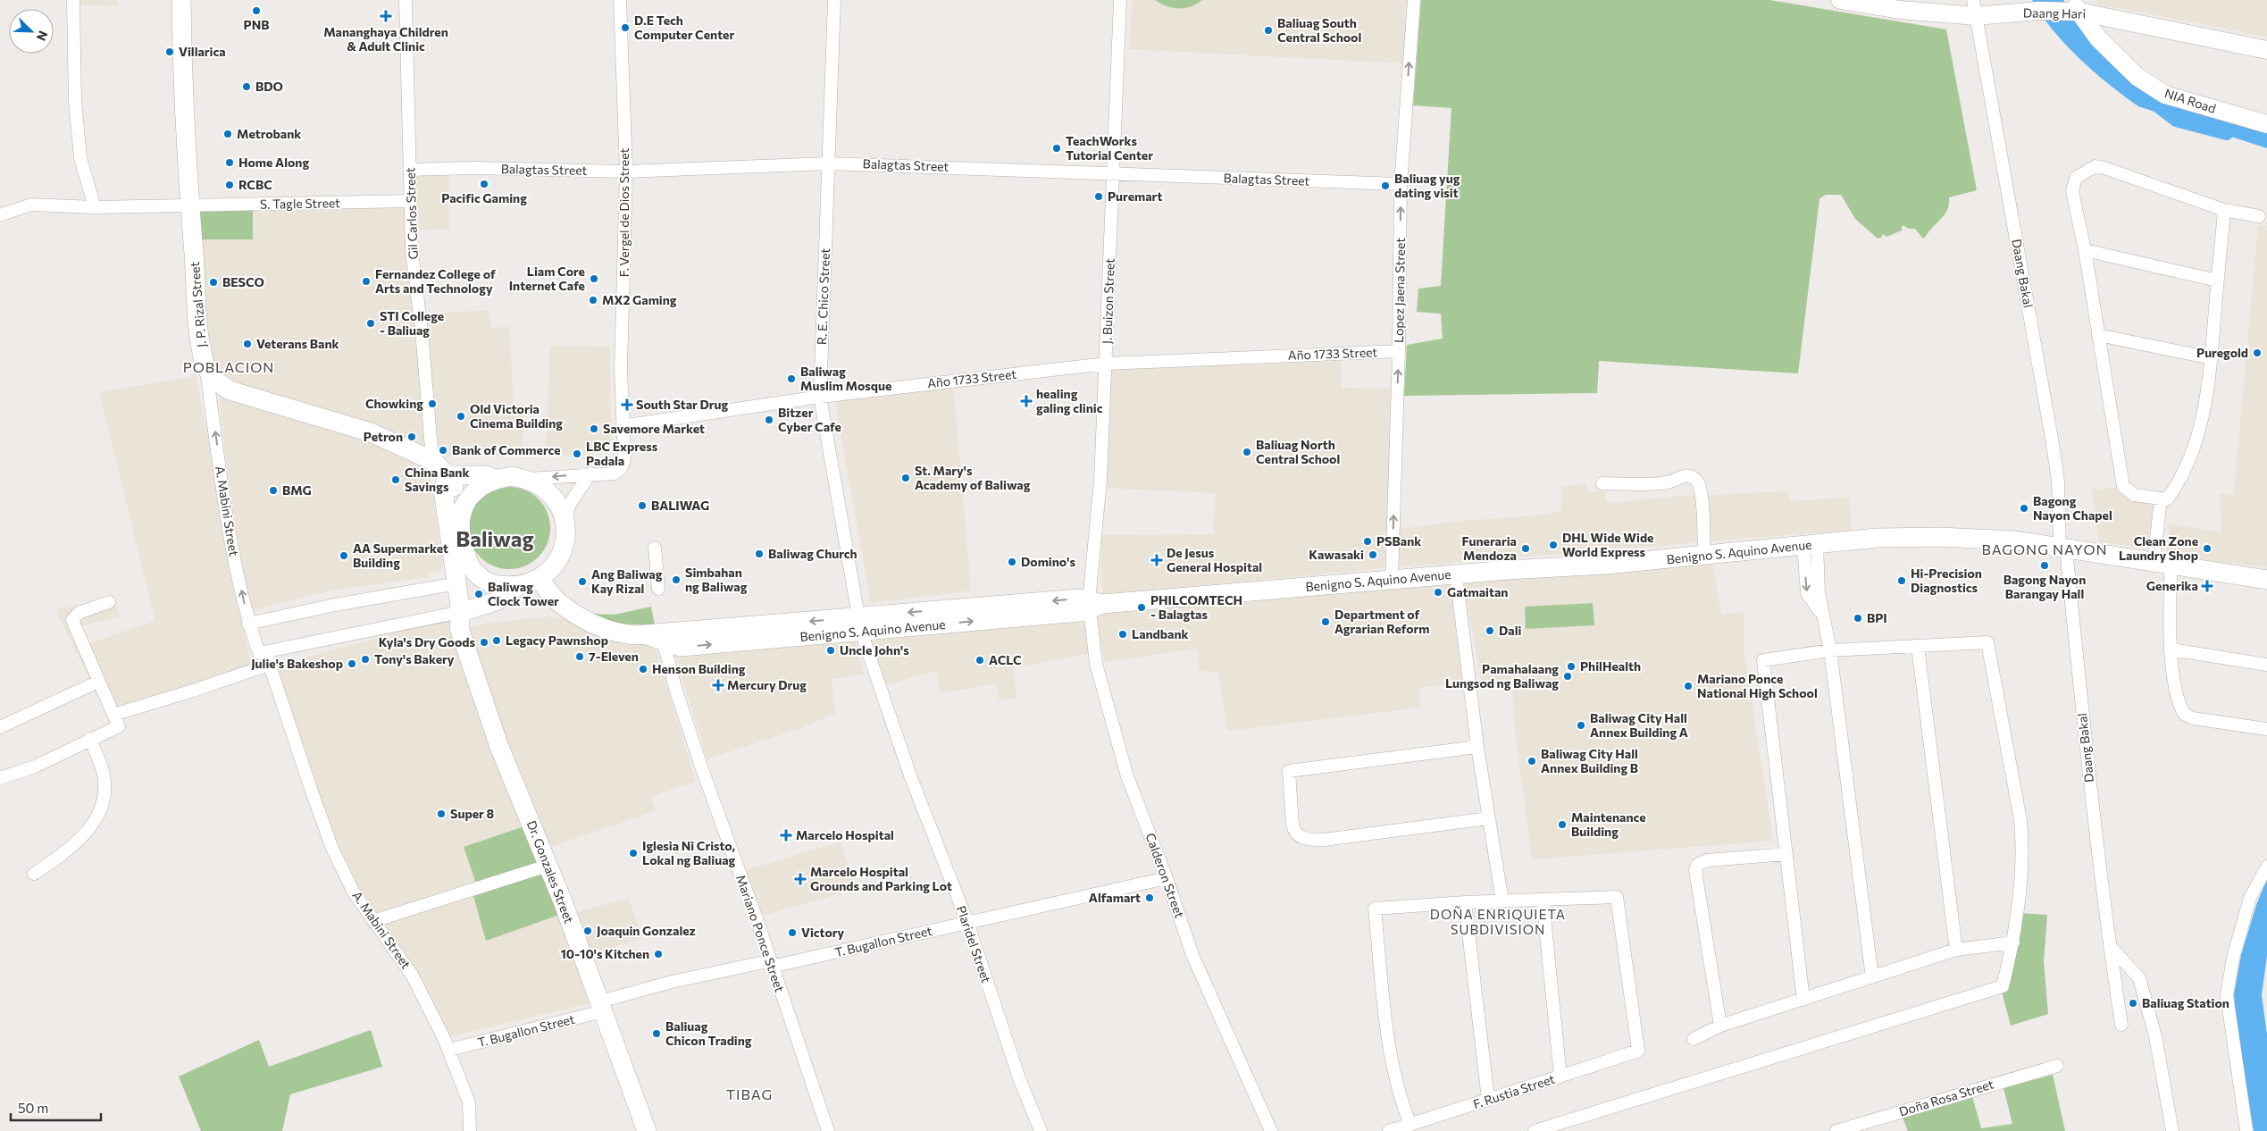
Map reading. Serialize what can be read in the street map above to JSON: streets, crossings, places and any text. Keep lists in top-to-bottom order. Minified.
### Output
{"streets":{"main road":["J. P. Rizal Street","Benigno S. Aquino Avenue","Dr. Gonzales Street"],"street":["Daang Hari","NIA Road","Balagtas Street","S. Tagle Street","F. Vergel de Dios Street","Gil Carlos Street","Daang Bakal","Lopez Jaena Street","R. E. Chico Street","J. Buizon Street","Año 1733 Street","A. Mabini Street","Calderon Street","Mariano Ponce Street","T. Bugallon Street","Plaridel Street","F. Rustia Street","Doña Rosa Street"]},"crossings":[["Daang Hari","NIA Road"],["Daang Hari","Daang Bakal"],["Balagtas Street","F. Vergel de Dios Street"],["Balagtas Street","Gil Carlos Street"],["Balagtas Street","Lopez Jaena Street"],["Balagtas Street","R. E. Chico Street"],["Balagtas Street","J. Buizon Street"],["S. Tagle Street","Gil Carlos Street"],["S. Tagle Street","J. P. Rizal Street"],["F. Vergel de Dios Street","Año 1733 Street"],["Gil Carlos Street","J. P. Rizal Street"],["Gil Carlos Street","Dr. Gonzales Street"],["Daang Bakal","Benigno S. Aquino Avenue"],["Lopez Jaena Street","Año 1733 Street"],["Lopez Jaena Street","Benigno S. Aquino Avenue"],["R. E. Chico Street","Año 1733 Street"],["R. E. Chico Street","Benigno S. Aquino Avenue"],["R. E. Chico Street","Plaridel Street"],["J. Buizon Street","Año 1733 Street"],["J. Buizon Street","Benigno S. Aquino Avenue"],["J. Buizon Street","Calderon Street"],["J. P. Rizal Street","A. Mabini Street"],["J. P. Rizal Street","Dr. Gonzales Street"],["A. Mabini Street","T. Bugallon Street"],["Benigno S. Aquino Avenue","Calderon Street"],["Benigno S. Aquino Avenue","Mariano Ponce Street"],["Benigno S. Aquino Avenue","Plaridel Street"],["Dr. Gonzales Street","T. Bugallon Street"],["Calderon Street","T. Bugallon Street"],["Mariano Ponce Street","T. Bugallon Street"],["T. Bugallon Street","Plaridel Street"]],"one_way":["Lopez Jaena Street"],"districts":["POBLACION","Baliwag","BAGONG NAYON","DOÑA ENRIQUIETA SUBDIVISION","TIBAG"],"places":{"other":["PNB","D.E Tech Computer Center","Baliuag South Central School","Villarica","BDO","Metrobank","TeachWorks Tutorial Center","Home Along","Pacific Gaming","RCBC","Baliuag yug dating visit","Puremart","Liam Core Internet Cafe","Fernandez College of Arts and Technology","BESCO","MX2 Gaming","STI College - Baliuag","Veterans Bank","Puregold","Baliwag Muslim Mosque","Chowking","Old Victoria Cinema Building","Bitzer Cyber Cafe","Savemore Market","Petron","Bank of Commerce","Baliuag North Central School","LBC Express Padala","St. Mary's Academy of Baliwag","China Bank Savings","BMG","BALIWAG","Bagong Nayon Chapel","PSBank","DHL Wide Wide World Express","Funeraria Mendoza","Clean Zone Laundry Shop","Baliwag Church","Kawasaki","AA Supermarket Building","Domino's","Bagong Nayon Barangay Hall","Simbahan ng Baliwag","Hi-Precision Diagnostics","Ang Baliwag Kay Rizal","Gatmaitan","Baliwag Clock Tower","PHILCOMTECH - Balagtas","BPI","Department of Agrarian Reform","Dali","Landbank","Legacy Pawnshop","Kyla's Dry Goods","Uncle John's","7-Eleven","Tony's Bakery","ACLC","Julie's Bakeshop","PhilHealth","Henson Building","Pamahalaang Lungsod ng Baliwag","Mariano Ponce National High School","Baliwag City Hall Annex Building A","Baliwag City Hall Annex Building B","Super 8","Maintenance Building","Iglesia Ni Cristo, Lokal ng Baliuag","Alfamart","Joaquin Gonzalez","Victory","10-10's Kitchen","Baliuag Station","Baliuag Chicon Trading"],"health":["Mananghaya Children & Adult Clinic","healing galing clinic","South Star Drug","De Jesus General Hospital","Generika","Mercury Drug","Marcelo Hospital","Marcelo Hospital Grounds and Parking Lot"]},"scale_bar":"50 m","north":"bottom right"}
